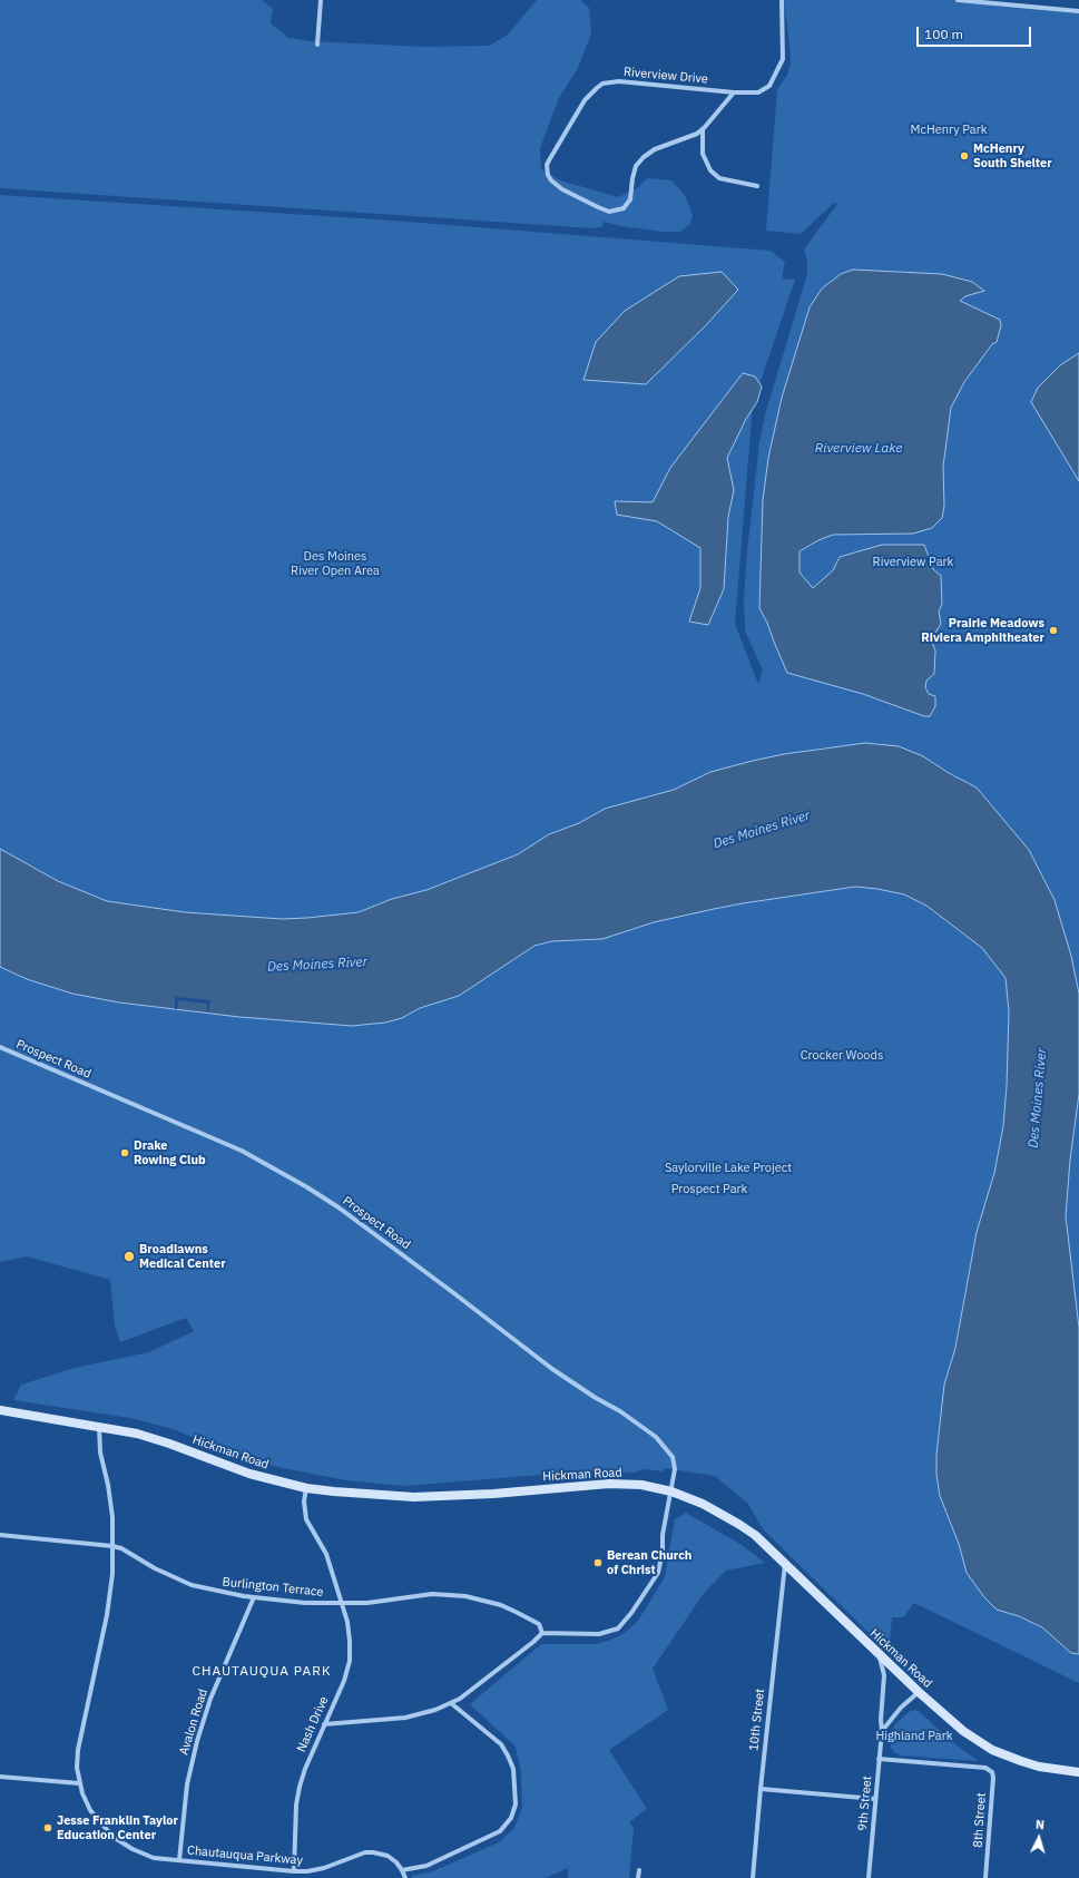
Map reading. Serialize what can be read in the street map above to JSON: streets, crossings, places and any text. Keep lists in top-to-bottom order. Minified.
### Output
{"streets":{"main road":["Hickman Road"],"street":["Riverview Drive","Prospect Road","Burlington Terrace","10th Street","Avalon Road","Nash Drive","9th Street","8th Street","Chautauqua Parkway"]},"crossings":[["Prospect Road","Hickman Road"],["Hickman Road","10th Street"],["Hickman Road","Nash Drive"],["Hickman Road","9th Street"],["Hickman Road","Chautauqua Parkway"],["Burlington Terrace","Avalon Road"],["Burlington Terrace","Nash Drive"],["Burlington Terrace","Chautauqua Parkway"],["Avalon Road","Chautauqua Parkway"],["Nash Drive","Chautauqua Parkway"],["9th Street","8th Street"]],"districts":["CHAUTAUQUA PARK"],"water":["Riverview Lake","Des Moines River"],"parks":["McHenry Park","Des Moines River Open Area","Riverview Park","Crocker Woods","Saylorville Lake Project","Prospect Park","Highland Park"],"places":["McHenry South Shelter","Prairie Meadows Riviera Amphitheater","Drake Rowing Club","Broadlawns Medical Center","Berean Church of Christ","Jesse Franklin Taylor Education Center"],"scale_bar":"100 m","north":"top"}
